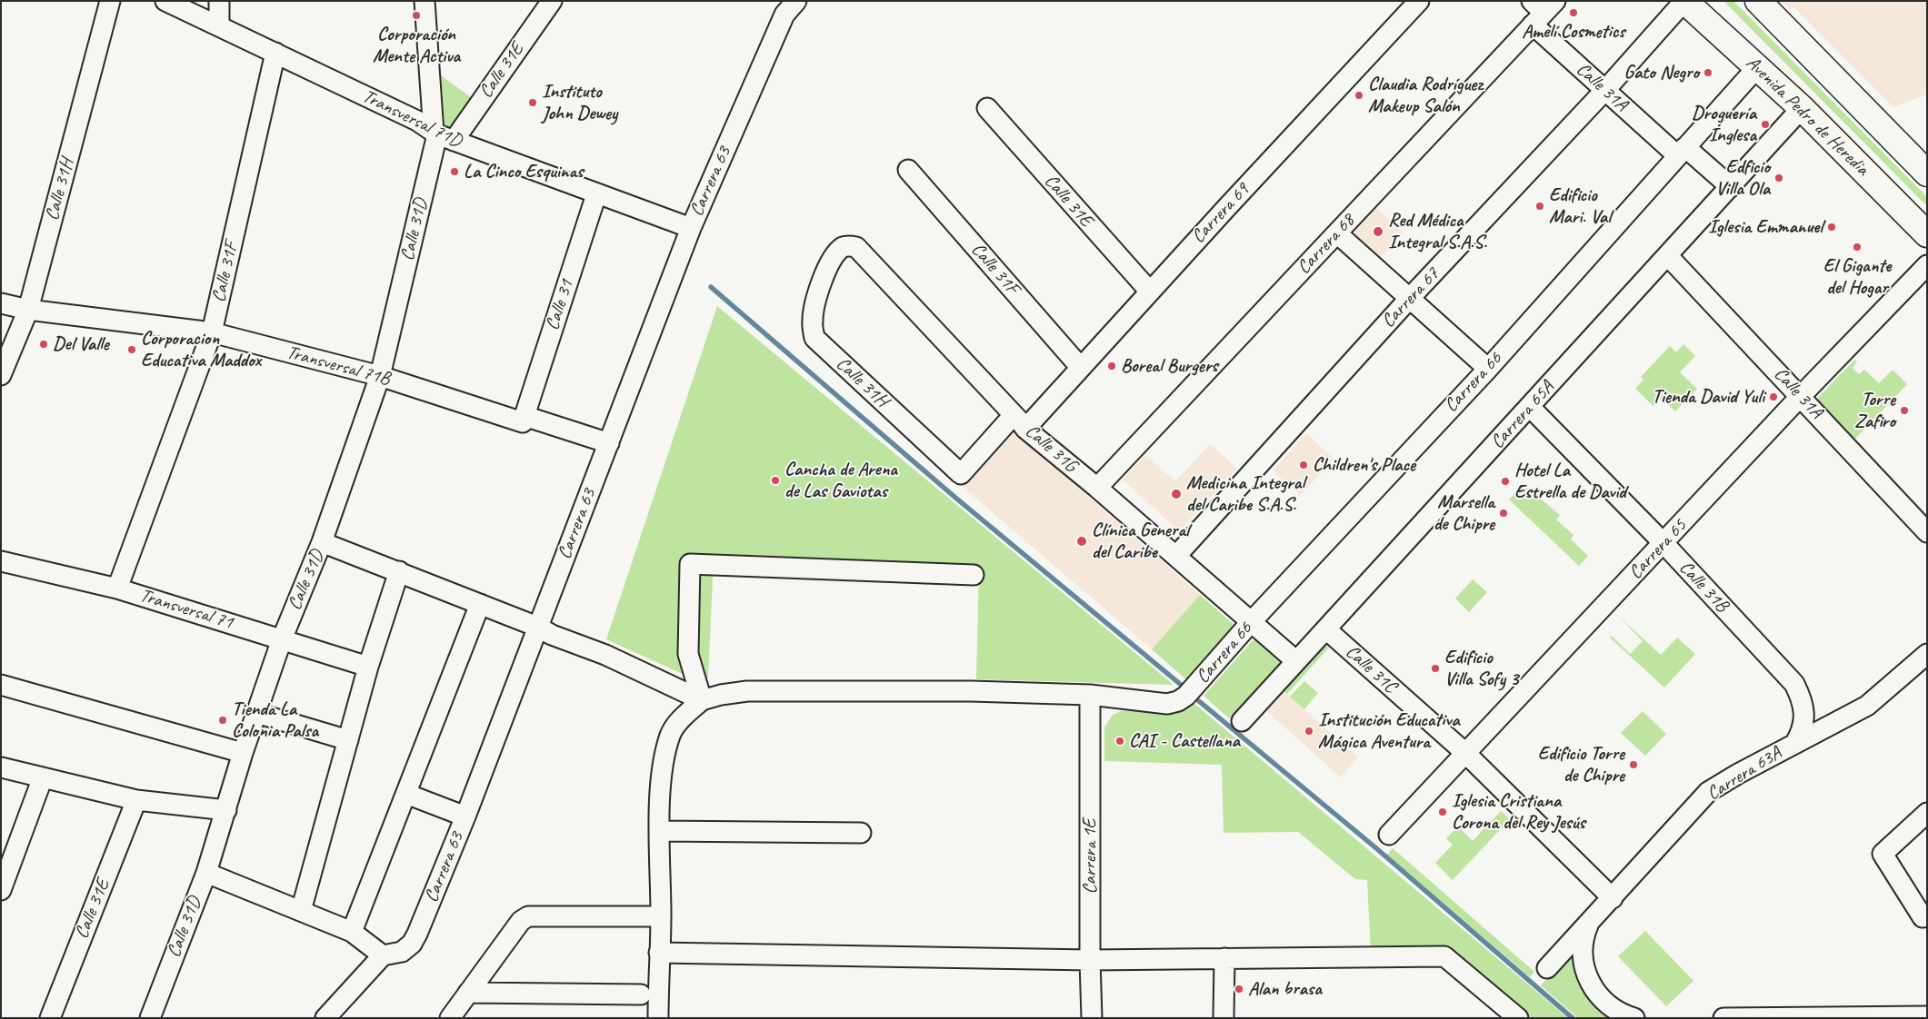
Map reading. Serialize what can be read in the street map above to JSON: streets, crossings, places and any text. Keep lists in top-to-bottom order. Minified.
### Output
{"streets":{"highway":["Avenida Pedro de Heredia"],"street":["Calle 31E","Calle 31A","Transversal 71D","Carrera 63","Calle 31H","Carrera 69","Calle 31D","Carrera 68","Calle 31F","Carrera 67","Calle 31","Transversal 71B","Carrera 66","Carrera 65A","Calle 31G","Carrera 65","Calle 31B","Transversal 71","Calle 31C","Carrera 63A","Carrera 1E"]},"crossings":[["Calle 31E","Transversal 71D"],["Calle 31E","Carrera 69"],["Calle 31E","Calle 31D"],["Calle 31A","Carrera 68"],["Calle 31A","Carrera 67"],["Calle 31A","Carrera 66"],["Calle 31A","Carrera 65A"],["Calle 31A","Carrera 65"],["Avenida Pedro de Heredia","Carrera 67"],["Avenida Pedro de Heredia","Carrera 66"],["Avenida Pedro de Heredia","Carrera 65A"],["Transversal 71D","Carrera 63"],["Transversal 71D","Calle 31D"],["Transversal 71D","Calle 31F"],["Transversal 71D","Calle 31"],["Carrera 63","Transversal 71B"],["Calle 31H","Carrera 69"],["Calle 31H","Transversal 71B"],["Calle 31H","Calle 31G"],["Carrera 69","Calle 31F"],["Carrera 69","Calle 31G"],["Calle 31D","Transversal 71B"],["Calle 31D","Transversal 71"],["Carrera 68","Calle 31G"],["Calle 31F","Transversal 71B"],["Calle 31F","Transversal 71"],["Carrera 67","Calle 31G"],["Calle 31","Transversal 71B"],["Carrera 66","Calle 31G"],["Carrera 66","Carrera 1E"],["Carrera 65A","Calle 31G"],["Carrera 65A","Calle 31B"],["Carrera 65A","Calle 31C"],["Carrera 65","Calle 31B"],["Carrera 65","Calle 31C"],["Calle 31B","Carrera 63A"],["Calle 31C","Carrera 63A"]],"places":["Amelí Cosmetics","Corporación Mente Activa","Gato Negro","Claudia Rodríguez Makeup Salón","Instituto John Dewey","Droguería Inglesa","La Cinco Esquinas","Edficio Villa Ola","Edificio Mari. Val","Iglesia Emmanuel","Red Médica Integral S.A.S.","El Gigante del Hogar","Del Valle","Corporacion Educativa Maddox","Boreal Burgers","Tienda David Yuli","Torre Zafiro","Children's Place","Cancha de Arena de Las Gaviotas","Hotel La Estrella de David","Medicina Integral del Caribe S.A.S.","Marsella de Chipre","Clínica General del Caribe","Edificio Villa Sofy 3","Tienda La Colonia Palsa","Institución Educativa Mágica Aventura","CAI - Castellana","Edificio Torre de Chipre","Iglesia Cristiana Corona del Rey Jesús","Alan brasa"]}
